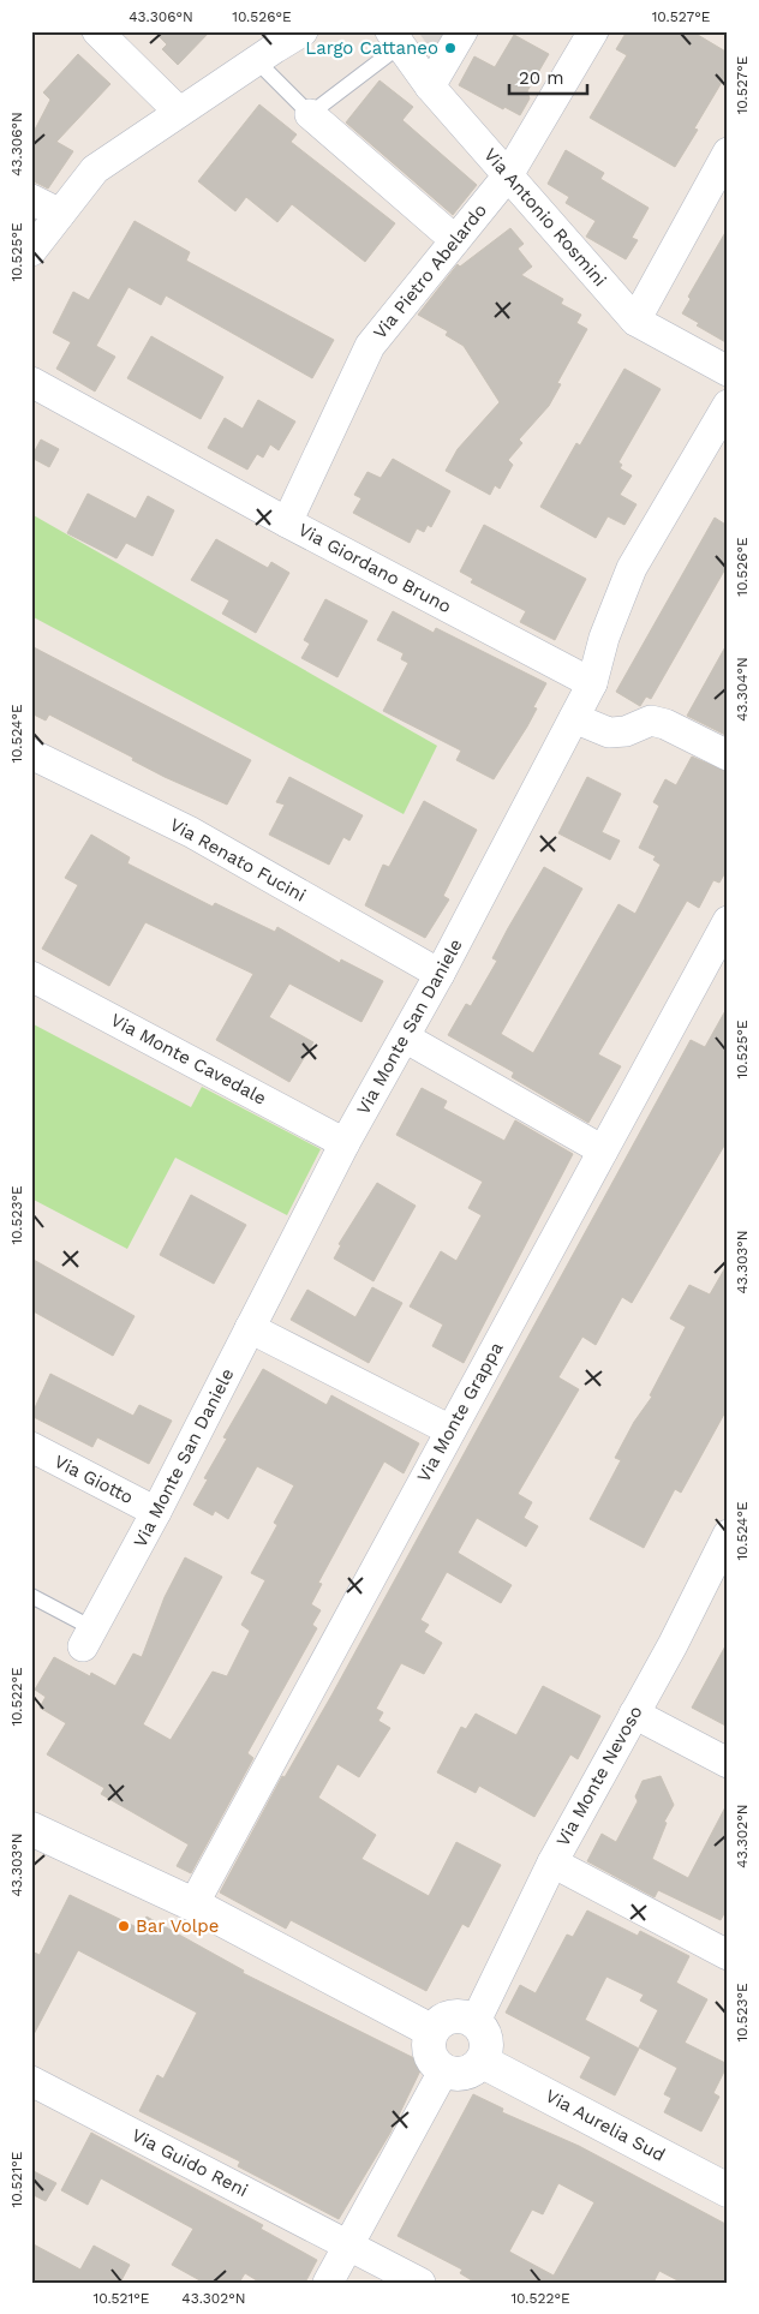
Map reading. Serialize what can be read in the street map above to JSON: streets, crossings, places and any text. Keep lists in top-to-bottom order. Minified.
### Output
{"streets":{"street":["Via Antonio Rosmini","Via Pietro Abelardo","Via Giordano Bruno","Via Renato Fucini","Via Monte San Daniele","Via Monte Cavedale","Via Monte Grappa","Via Giotto","Via Monte Nevoso","Via Aurelia Sud","Via Guido Reni"]},"crossings":[["Via Antonio Rosmini","Via Pietro Abelardo"],["Via Pietro Abelardo","Via Giordano Bruno"],["Via Giordano Bruno","Via Monte San Daniele"],["Via Renato Fucini","Via Monte San Daniele"],["Via Monte San Daniele","Via Monte Cavedale"],["Via Monte San Daniele","Via Giotto"],["Via Monte Nevoso","Via Aurelia Sud"]],"places":["Largo Cattaneo","Bar Volpe"],"scale_bar":"20 m","coordinates":["43.306°N","10.526°E","10.527°E","10.525°E","43.304°N","10.524°E","10.523°E","43.303°N","10.522°E","43.302°N","10.521°E"]}
